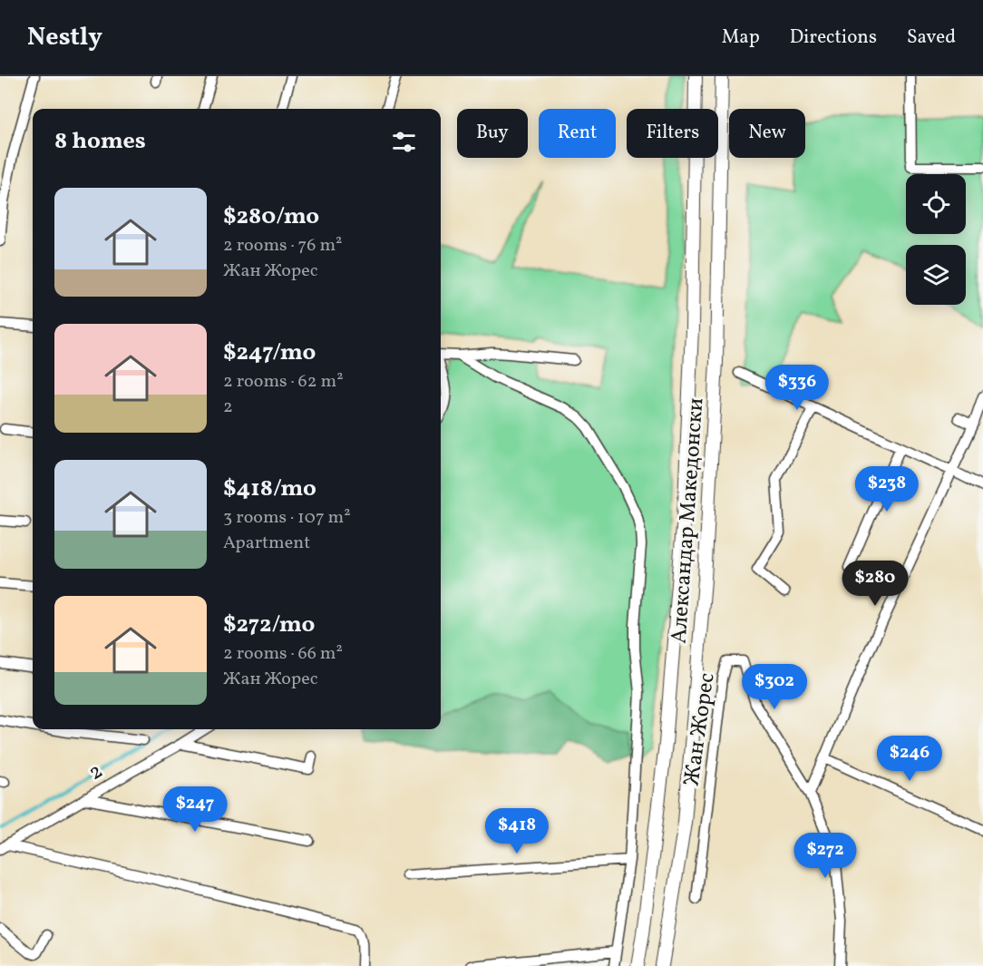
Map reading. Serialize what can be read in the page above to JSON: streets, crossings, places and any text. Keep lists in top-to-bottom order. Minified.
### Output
{"streets":{"street":["Александар Македонски","Жан Жорес","2"]},"page":{"header":"Nestly","nav":["Map","Directions","Saved"],"chip":["Buy","Rent","Filters","New"],"heading":"8 homes","list":[{"name":"$280/mo","note":"2 rooms · 76 m² · Жан Жорес"},{"name":"$247/mo","note":"2 rooms · 62 m² · 2"},{"name":"$418/mo","note":"3 rooms · 107 m² · Apartment"},{"name":"$272/mo","note":"2 rooms · 66 m² · Жан Жорес"}],"price":["$336","$238","$280","$302","$246","$247","$418","$272"]}}
